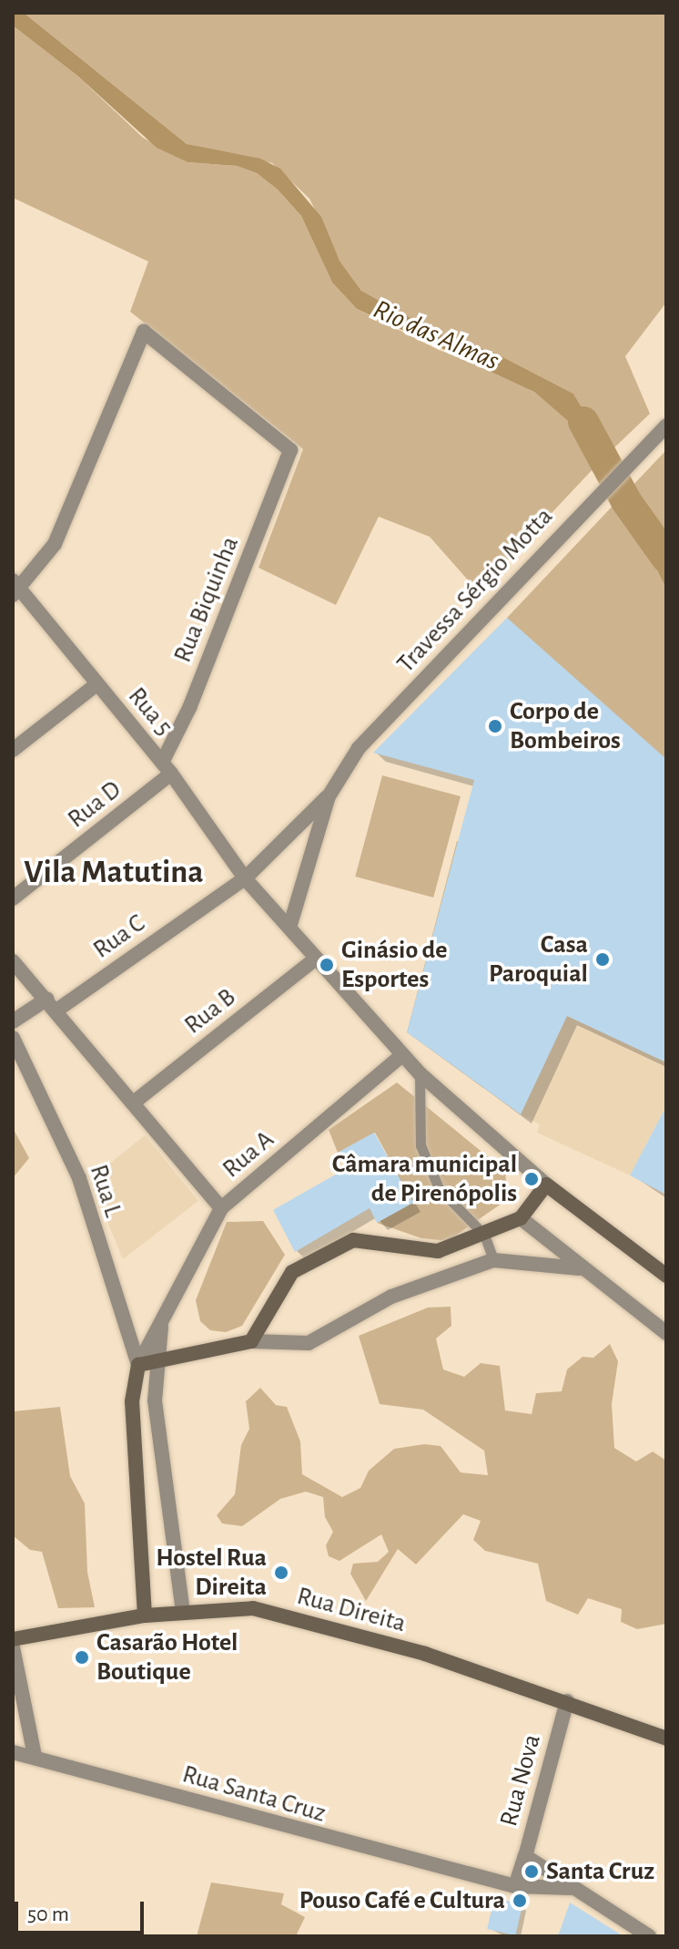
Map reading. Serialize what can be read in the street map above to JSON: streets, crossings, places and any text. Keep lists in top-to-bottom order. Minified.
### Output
{"streets":{"main road":["Rua Direita"],"street":["Travessa Sérgio Motta","Rua Biquinha","Rua 5","Rua D","Rua C","Rua B","Rua A","Rua L","Rua Nova","Rua Santa Cruz"]},"crossings":[["Travessa Sérgio Motta","Rua C"],["Rua Biquinha","Rua 5"],["Rua Biquinha","Rua D"],["Rua 5","Rua D"],["Rua 5","Rua C"],["Rua 5","Rua B"],["Rua 5","Rua A"],["Rua A","Rua L"],["Rua A","Rua Direita"],["Rua Direita","Rua Nova"],["Rua Nova","Rua Santa Cruz"]],"districts":["Vila Matutina"],"water":["Rio das Almas"],"places":["Corpo de Bombeiros","Casa Paroquial","Ginásio de Esportes","Câmara municipal de Pirenópolis","Hostel Rua Direita","Casarão Hotel Boutique","Santa Cruz","Pouso Café e Cultura"],"scale_bar":"50 m"}
